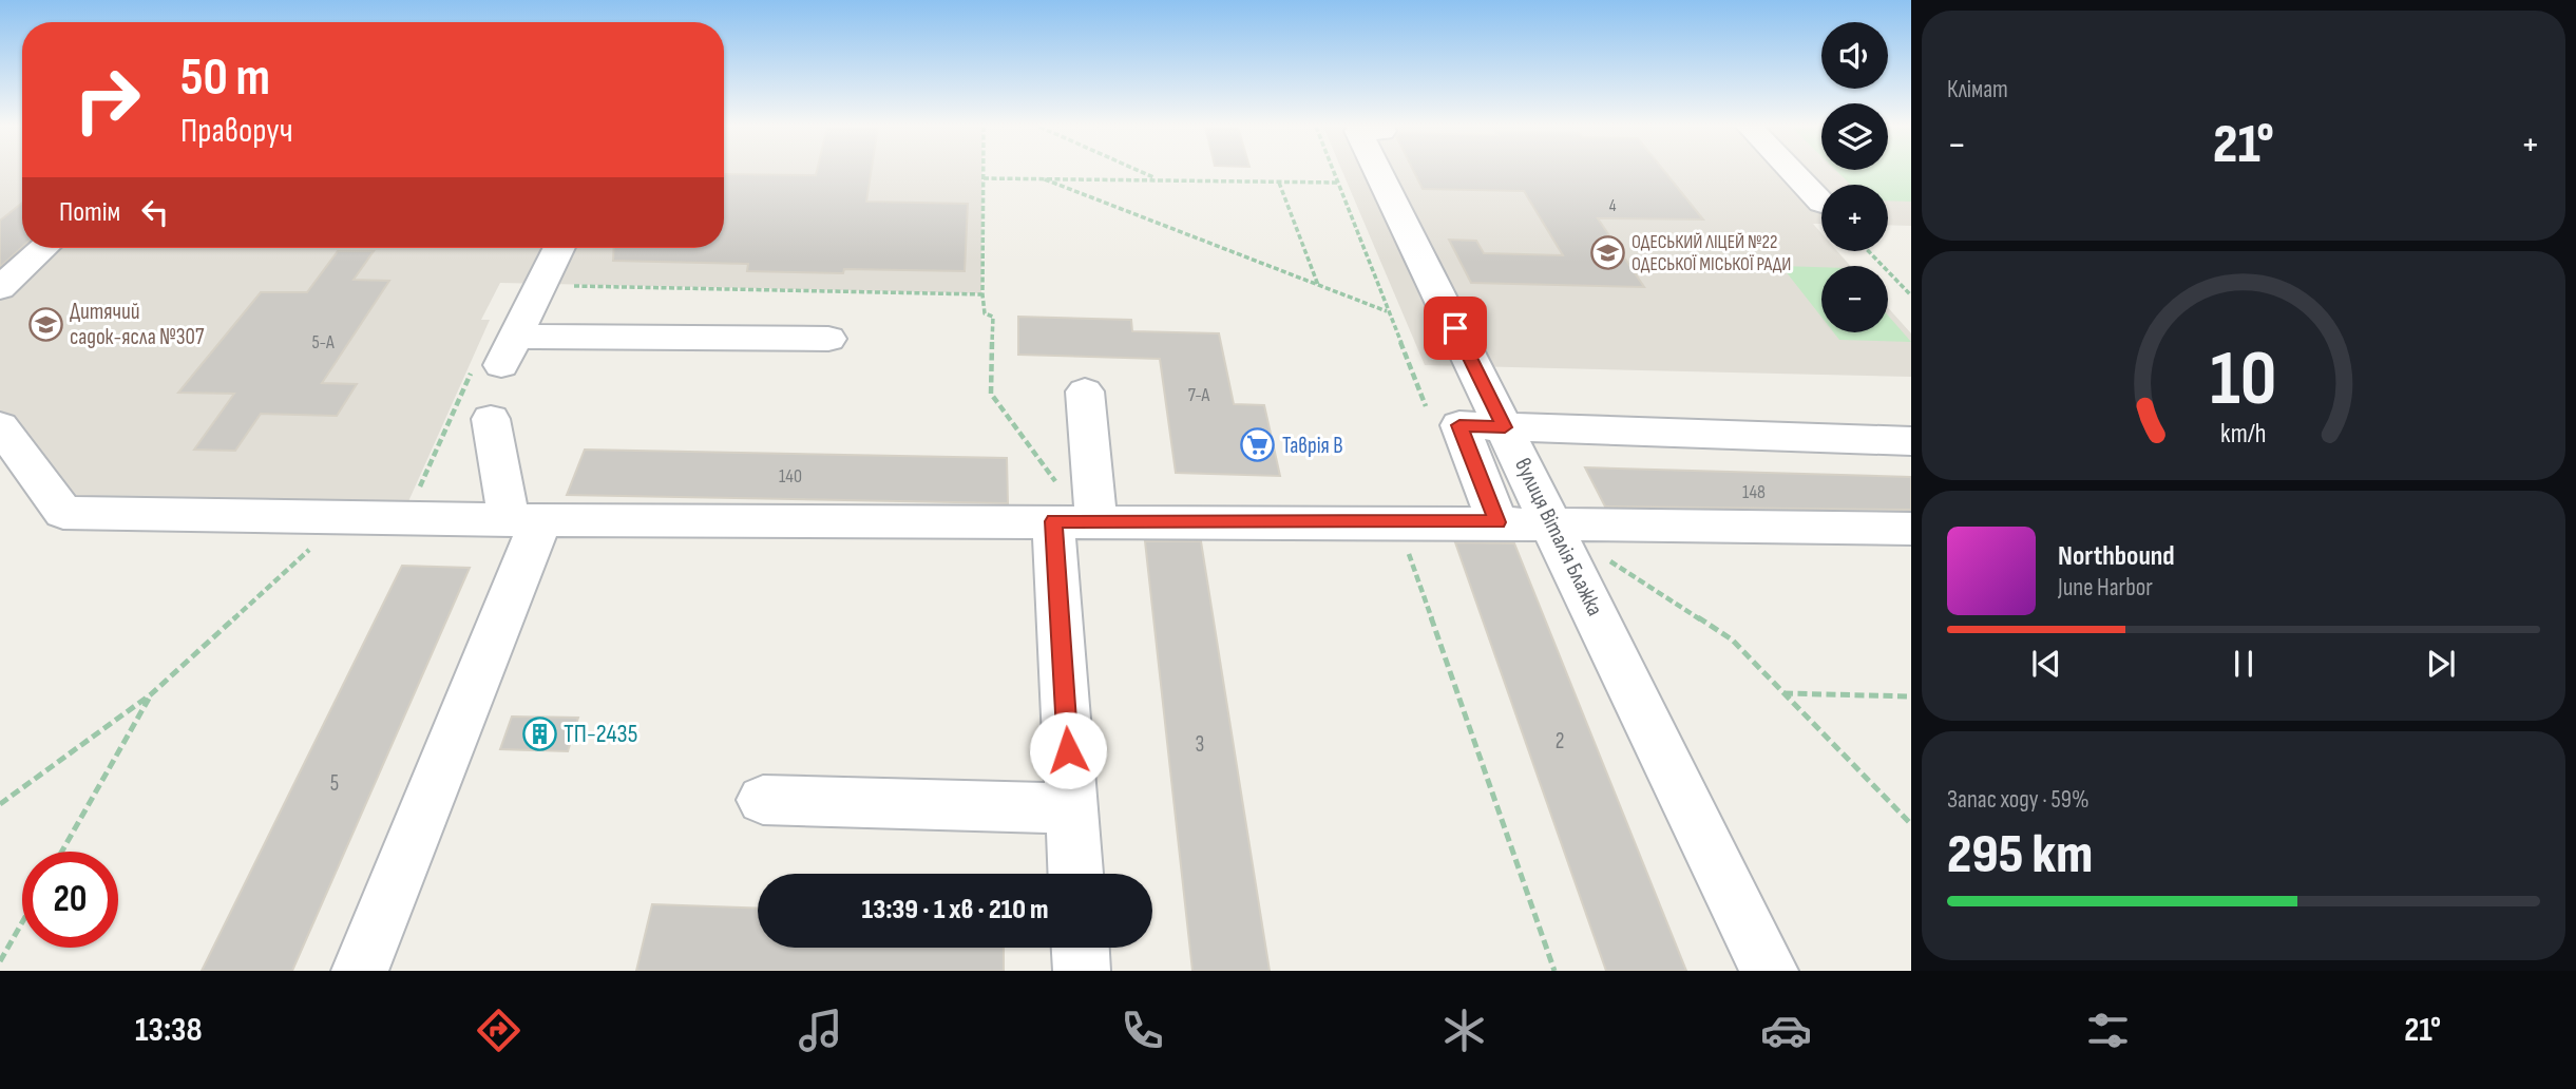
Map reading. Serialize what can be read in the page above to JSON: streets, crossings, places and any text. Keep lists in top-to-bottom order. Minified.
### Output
{"streets":{"street":["вулиця Віталія Блажка"]},"places":{"school or university":["ОДЕСЬКИЙ ЛІЦЕЙ №22 ОДЕСЬКОЇ МІСЬКОЇ РАДИ","Дитячий садок-ясла №307"],"supermarket":["Таврія В"],"building":["ТП-2435"]},"house_numbers":["4","5-А","7-А","140","148","2","3","5"],"page":{"tile":["Клімат",["Запас ходу · 59%","295 km"]],"map_buttons":["+","−"],"turn":["50 m","Праворуч"],"heat":["−","21°","+"],"then":"Потім","song":["Northbound","June Harbor"],"limit":"20","trip":"13:39 · 1 хв · 210 m","tabs":["13:38","21°"],"gauge":["10","km/h"]}}
